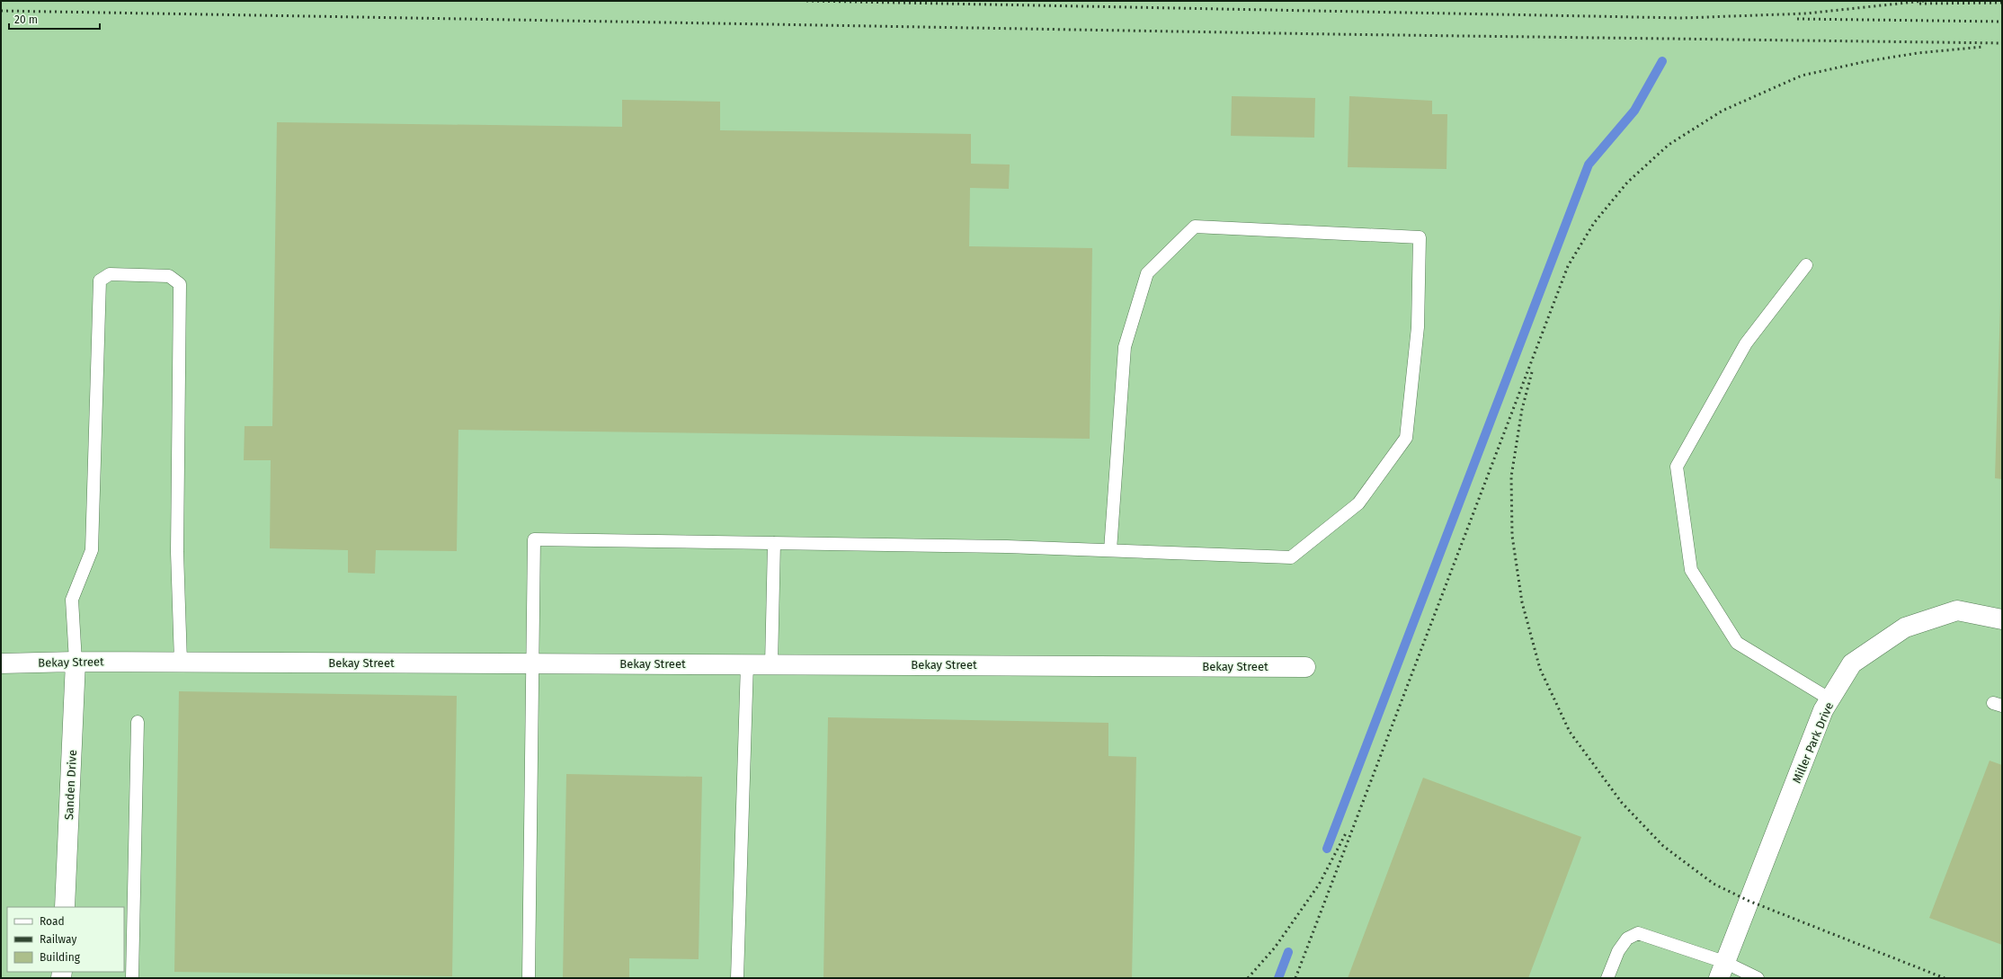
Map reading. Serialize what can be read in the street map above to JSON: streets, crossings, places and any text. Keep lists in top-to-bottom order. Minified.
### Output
{"streets":{"street":["Bekay Street","Miller Park Drive","Sanden Drive"]},"crossings":[["Bekay Street","Sanden Drive"]],"legend":["Road","Railway","Building"],"scale_bar":"20 m"}
